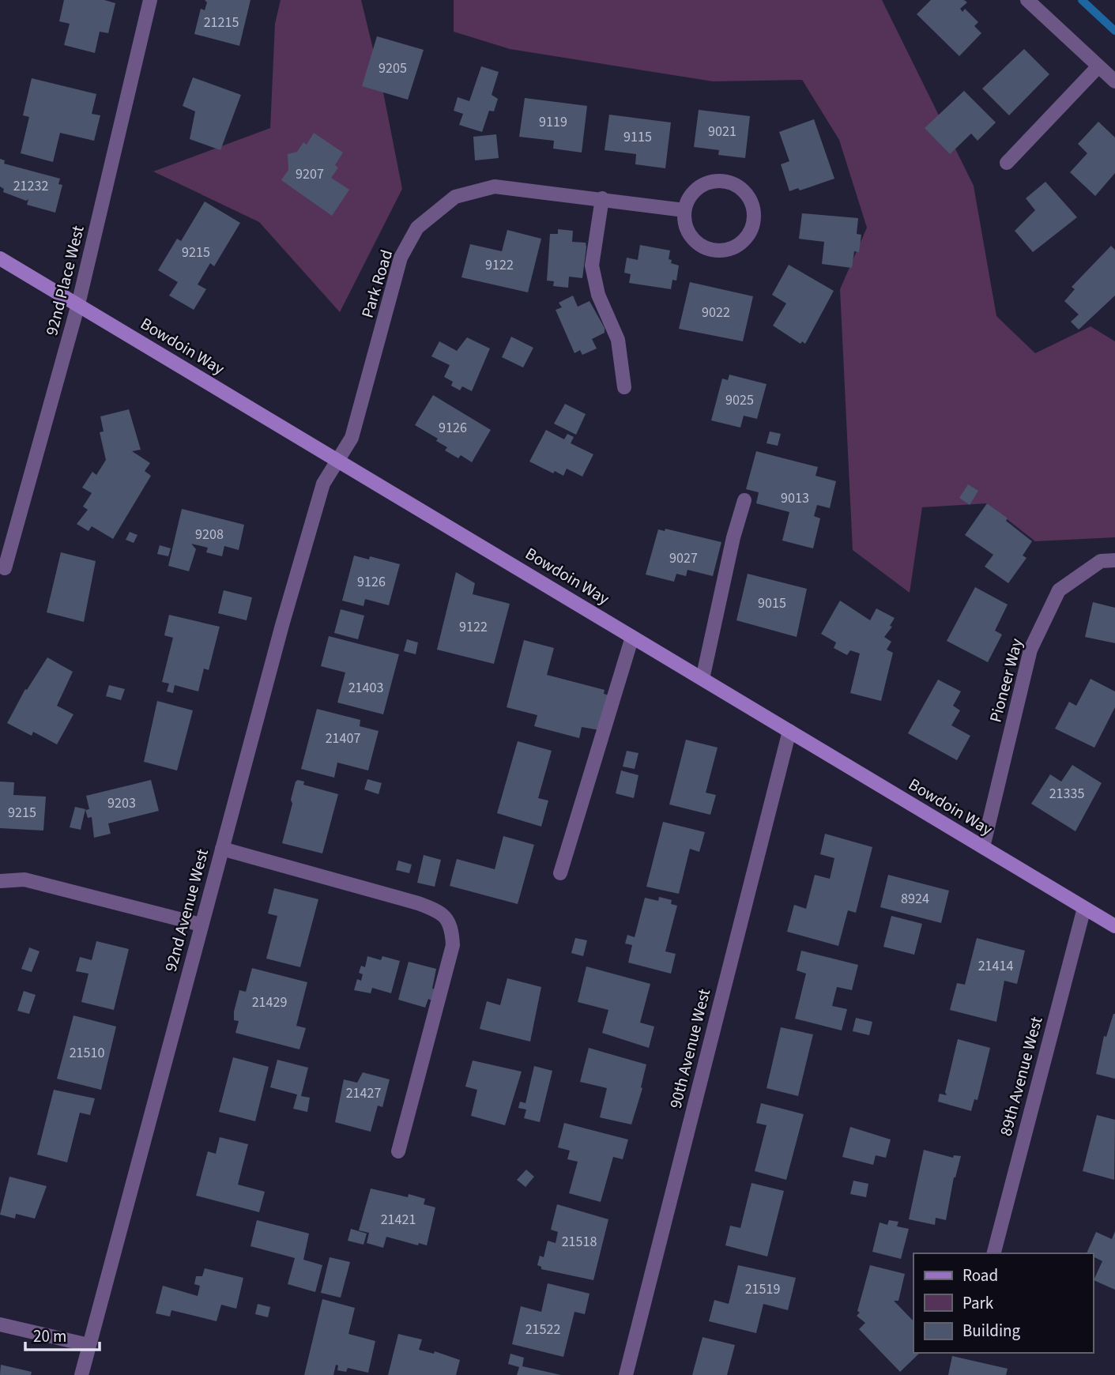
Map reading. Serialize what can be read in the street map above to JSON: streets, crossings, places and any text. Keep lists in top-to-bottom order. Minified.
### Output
{"streets":{"street":["92nd Place West","Park Road","Bowdoin Way","Pioneer Way","92nd Avenue West","90th Avenue West","89th Avenue West"]},"crossings":[["92nd Place West","Bowdoin Way"],["Park Road","Bowdoin Way"],["Park Road","92nd Avenue West"],["Bowdoin Way","Pioneer Way"],["Bowdoin Way","92nd Avenue West"],["Bowdoin Way","90th Avenue West"],["Bowdoin Way","89th Avenue West"]],"house_numbers":["21215","9205","9119","9021","9115","9207","21232","9215","9122","9022","9025","9126","9013","9208","9027","9126","9015","9122","21403","21407","21335","9203","9215","8924","21414","21429","21510","21427","21421","21518","21519","21522"],"legend":["Road","Park","Building"],"scale_bar":"20 m"}
